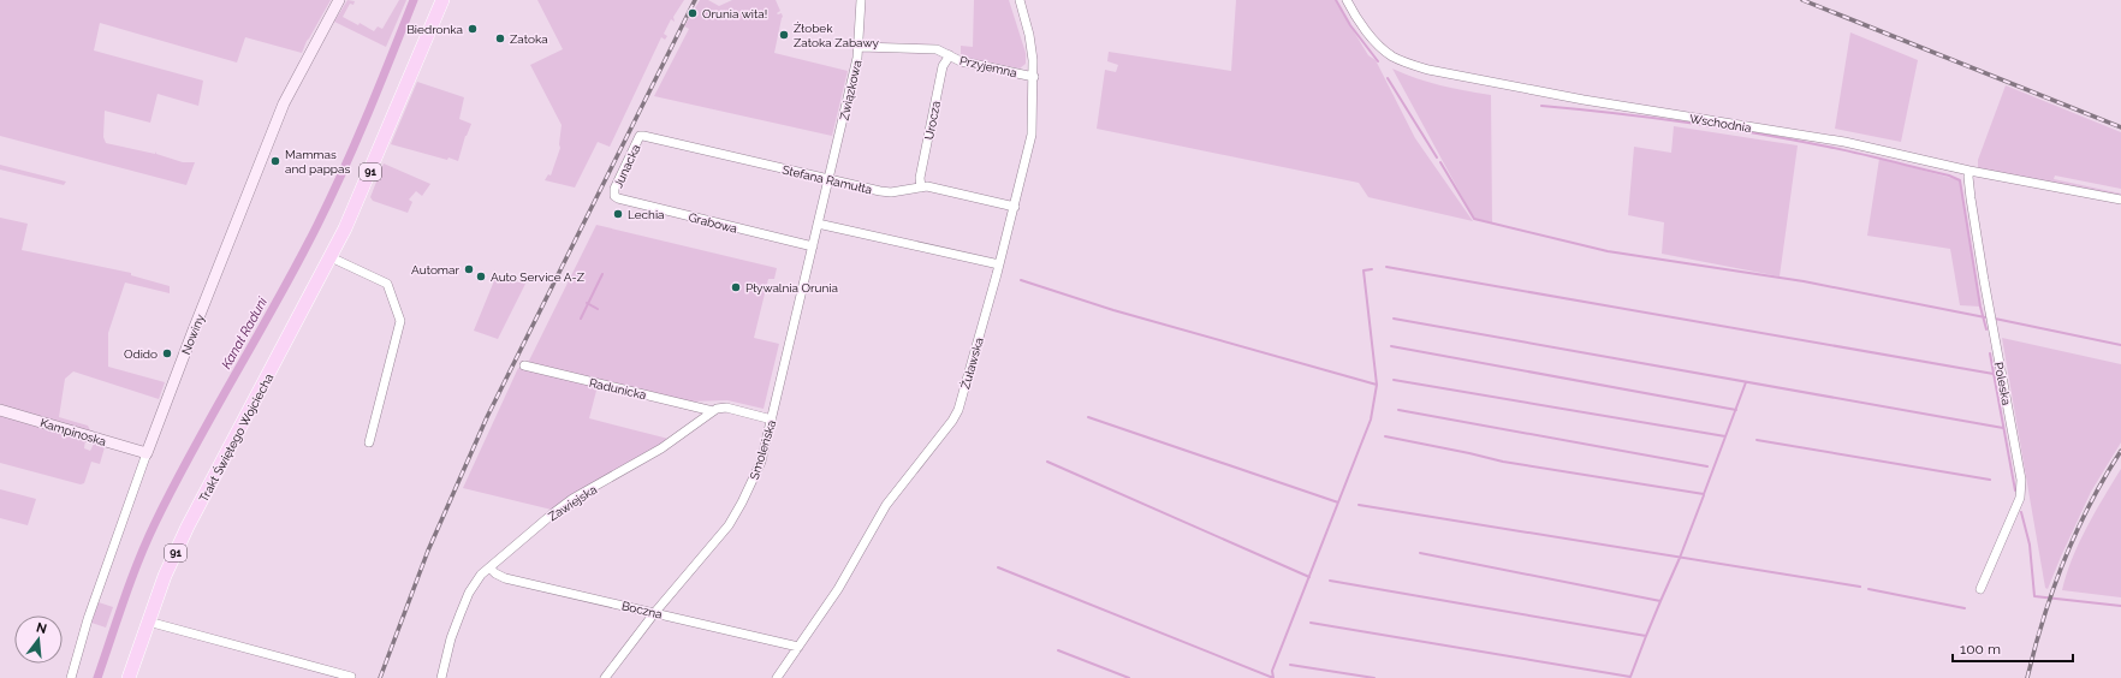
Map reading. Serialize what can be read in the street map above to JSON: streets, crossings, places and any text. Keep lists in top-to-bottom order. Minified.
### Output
{"streets":{"main road":["91","Trakt Świętego Wojciecha"],"street":["Przyjemna","Związkowa","Urocza","Wschodnia","Junacka","Stefana Ramułta","Grabowa","Nowiny","Żuławska","Poleska","Radunicka","Kampinoska","Smoleńska","Zawiejska","Boczna"]},"crossings":[["Przyjemna","Związkowa"],["Przyjemna","Urocza"],["Przyjemna","Żuławska"],["Związkowa","Stefana Ramułta"],["Związkowa","Smoleńska"],["Urocza","Stefana Ramułta"],["Wschodnia","Poleska"],["Junacka","Stefana Ramułta"],["Junacka","Grabowa"],["Stefana Ramułta","Żuławska"],["Stefana Ramułta","Smoleńska"],["Grabowa","Smoleńska"],["Nowiny","Kampinoska"],["Żuławska","Boczna"],["Radunicka","Zawiejska"],["Smoleńska","Boczna"],["Zawiejska","Boczna"]],"water":["Kanał Raduni"],"places":["Orunia wita!","Biedronka","Żłobek Zatoka Zabawy","Zatoka","Mammas and pappas","Lechia","Automar","Auto Service A-Z","Pływalnia Orunia","Odido"],"scale_bar":"100 m","north":"top"}
